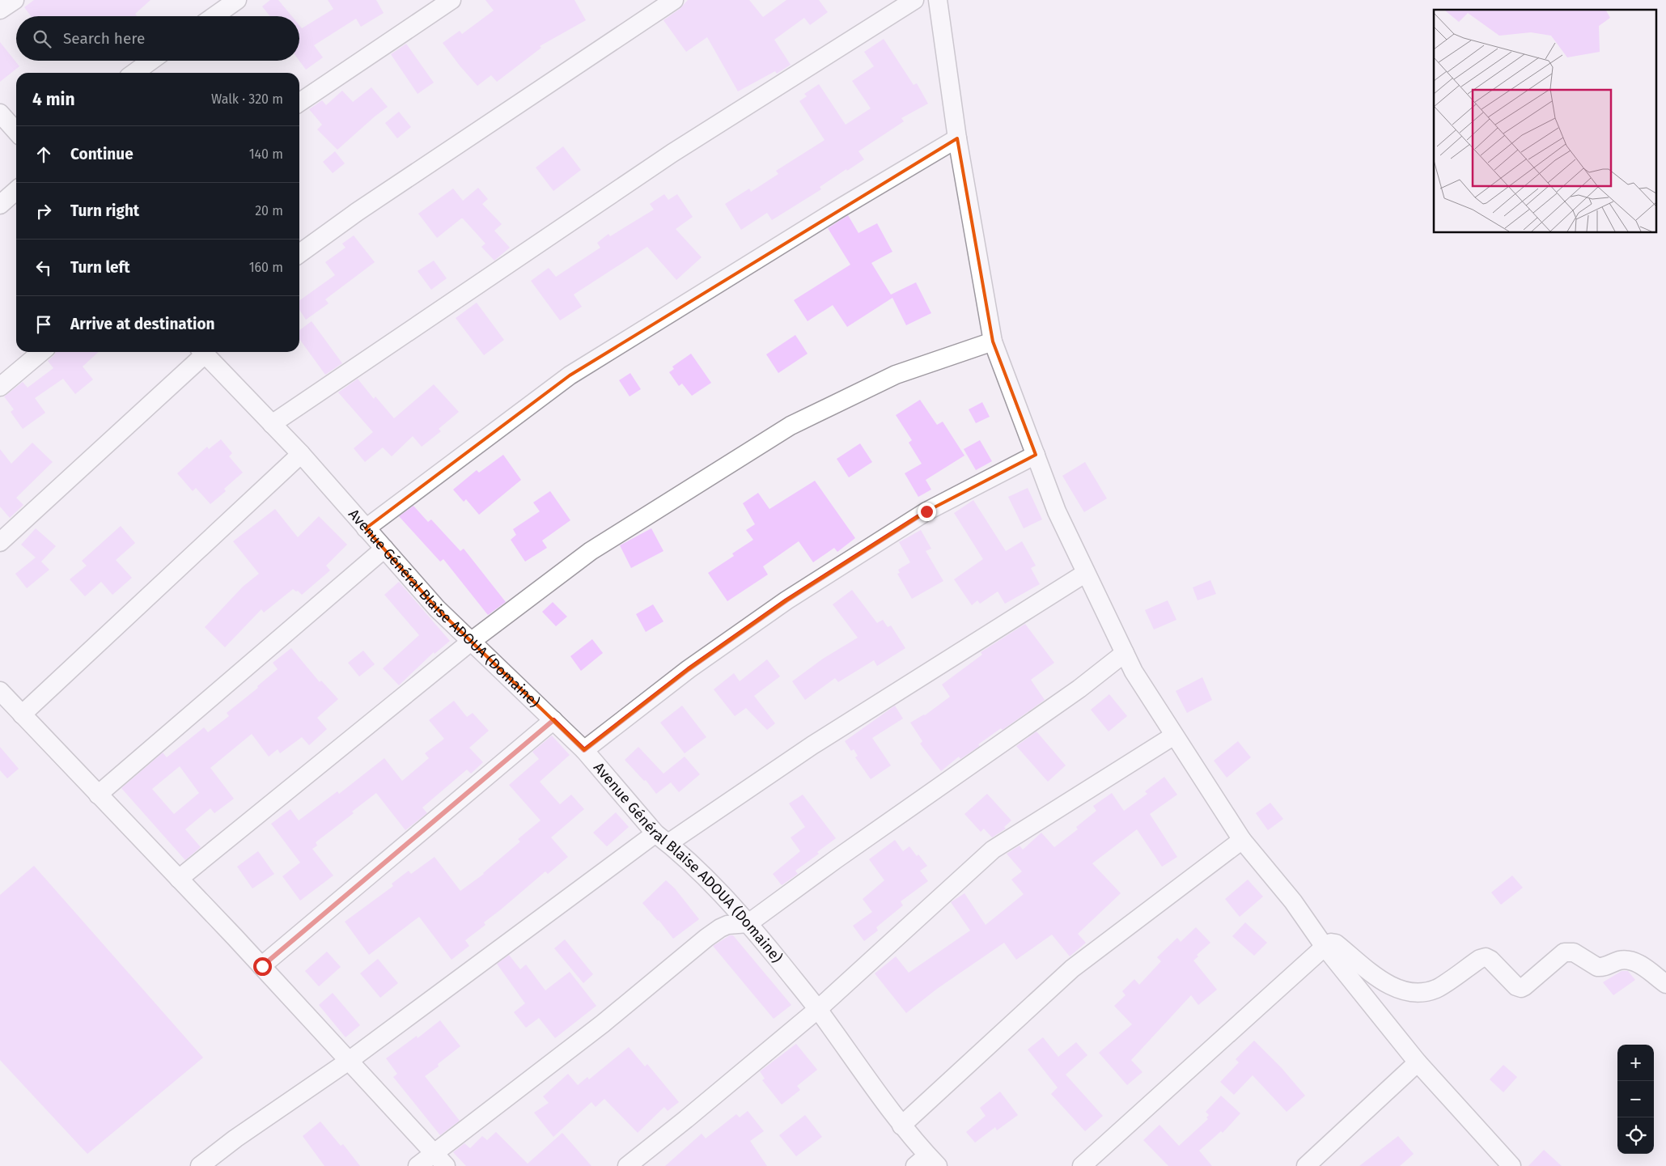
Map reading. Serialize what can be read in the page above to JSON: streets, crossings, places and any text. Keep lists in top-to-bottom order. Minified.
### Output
{"streets":{"street":["Avenue Général Blaise ADOUA (Domaine)"]},"page":{"search":"Search here","heading":["4 min","Walk · 320 m"],"list":[["Continue","140 m"],["Turn right","20 m"],["Turn left","160 m"],"Arrive at destination"],"map_buttons":["+","−"]}}
